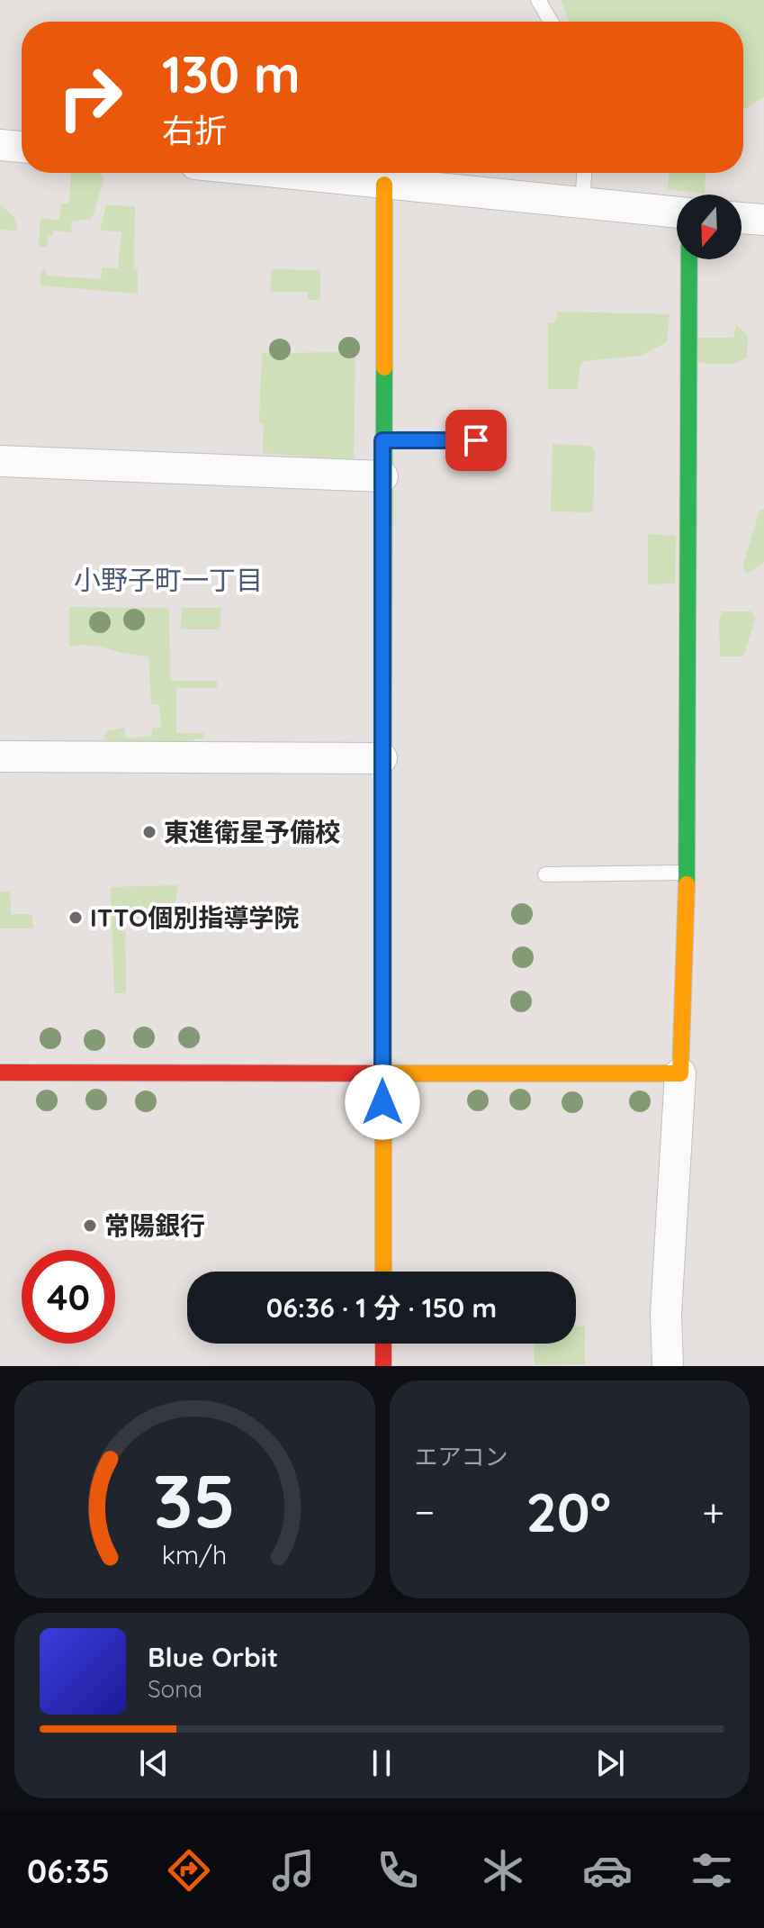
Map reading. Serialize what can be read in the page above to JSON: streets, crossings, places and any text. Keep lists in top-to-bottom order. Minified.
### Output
{"districts":["小野子町一丁目"],"places":["東進衛星予備校","ITTO個別指導学院","常陽銀行"],"north":"bottom","page":{"turn":["130 m","右折"],"limit":"40","trip":"06:36 · 1 分 · 150 m","tile":"エアコン","heat":["−","20°","+"],"song":["Blue Orbit","Sona"],"tabs":"06:35","gauge":["35","km/h"]}}
